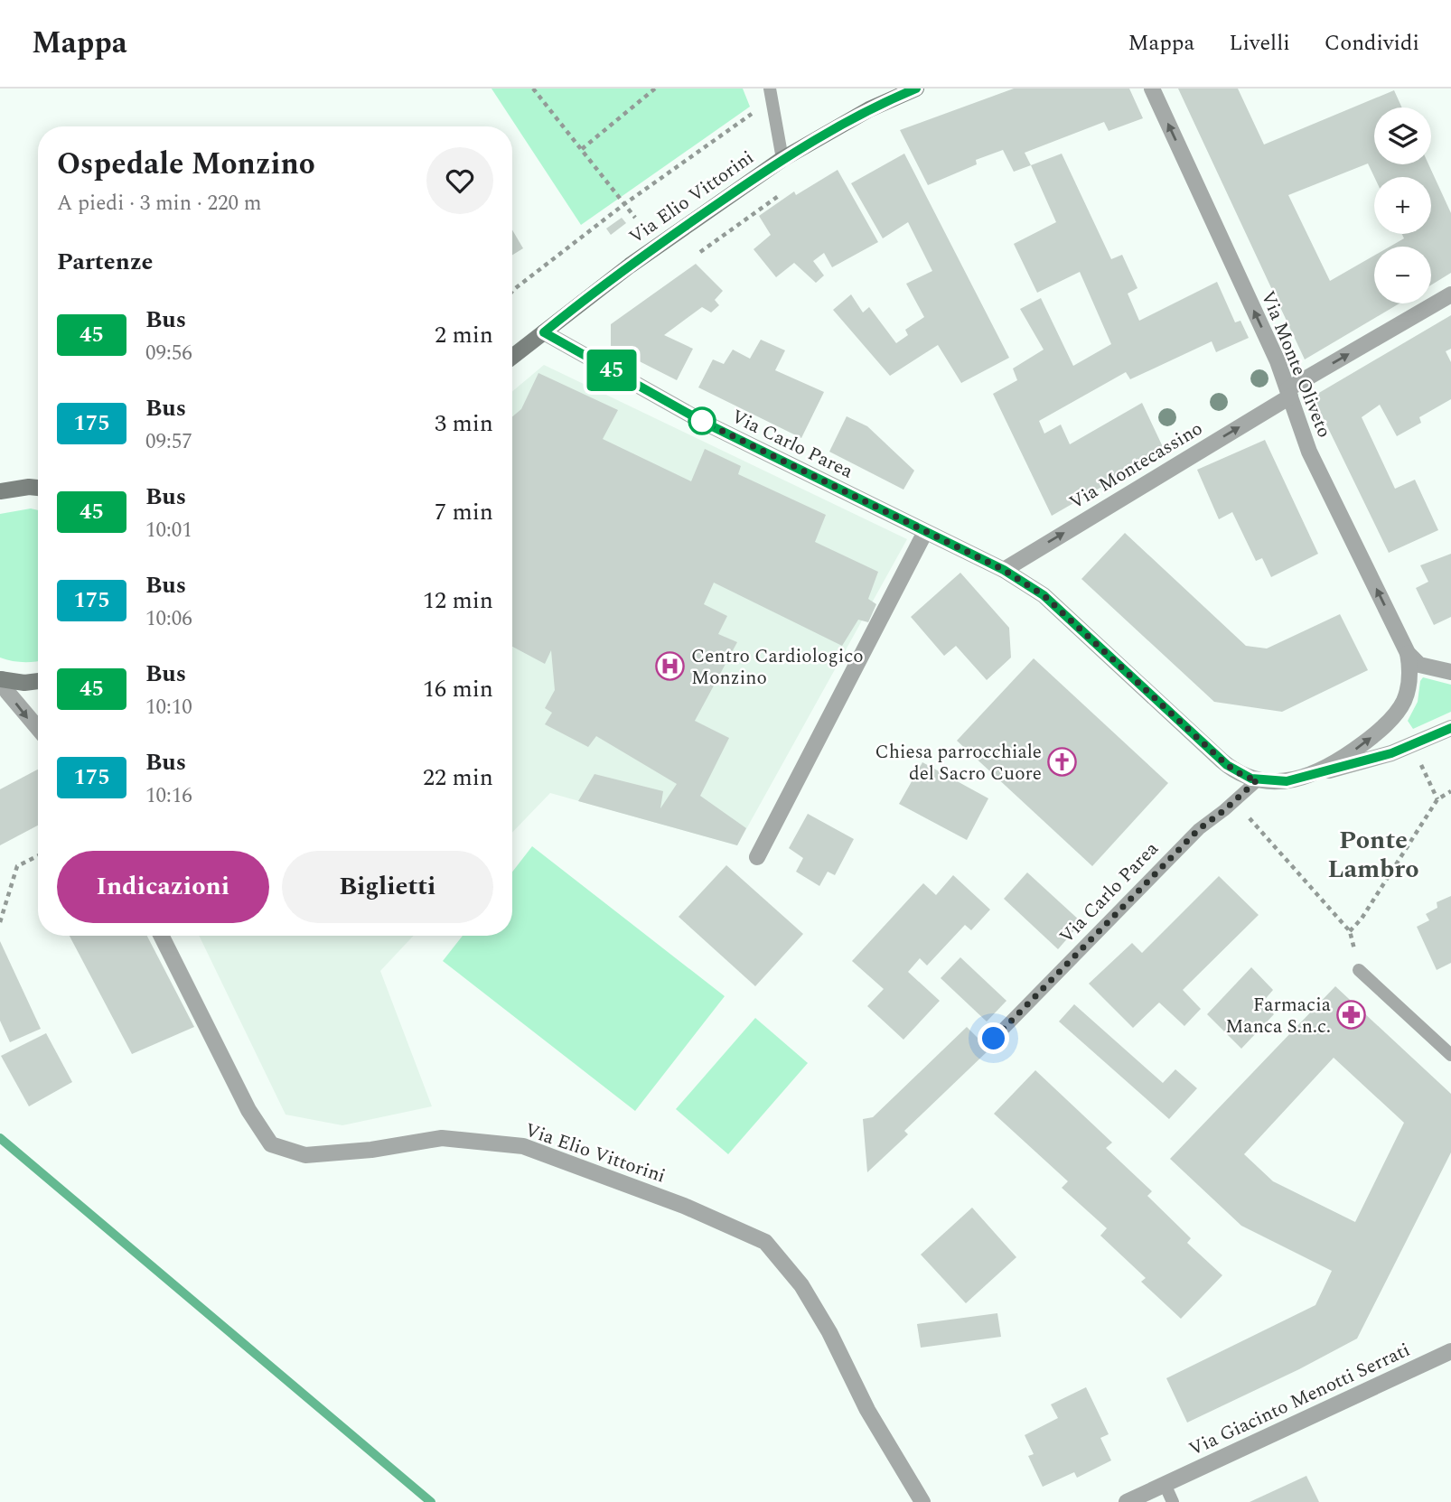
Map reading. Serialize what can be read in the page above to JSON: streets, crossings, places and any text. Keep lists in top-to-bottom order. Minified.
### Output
{"streets":{"street":["Via Elio Vittorini","Via Monte Oliveto","Via Carlo Parea","Via Montecassino","Via Giacinto Menotti Serrati"]},"crossings":[["Via Elio Vittorini","Via Carlo Parea"],["Via Monte Oliveto","Via Carlo Parea"],["Via Monte Oliveto","Via Montecassino"],["Via Carlo Parea","Via Montecassino"]],"one_way":["Via Monte Oliveto","Via Montecassino"],"districts":["Ponte Lambro"],"places":{"hospital":["Centro Cardiologico Monzino"],"church":["Chiesa parrocchiale del Sacro Cuore"],"pharmacy":["Farmacia Manca S.n.c."]},"lines":["bus line 45"],"page":{"header":"Mappa","nav":["Mappa","Livelli","Condividi"],"on_map":"45","map_buttons":["+","−"],"heading":[["Ospedale Monzino","A piedi · 3 min · 220 m"],"Partenze"],"list":[{"mark":"45","name":"Bus","note":"09:56","value":"2 min"},{"mark":"175","name":"Bus","note":"09:57","value":"3 min"},{"mark":"45","name":"Bus","note":"10:01","value":"7 min"},{"mark":"175","name":"Bus","note":"10:06","value":"12 min"},{"mark":"45","name":"Bus","note":"10:10","value":"16 min"},{"mark":"175","name":"Bus","note":"10:16","value":"22 min"}],"buttons":["Indicazioni","Biglietti"]}}
